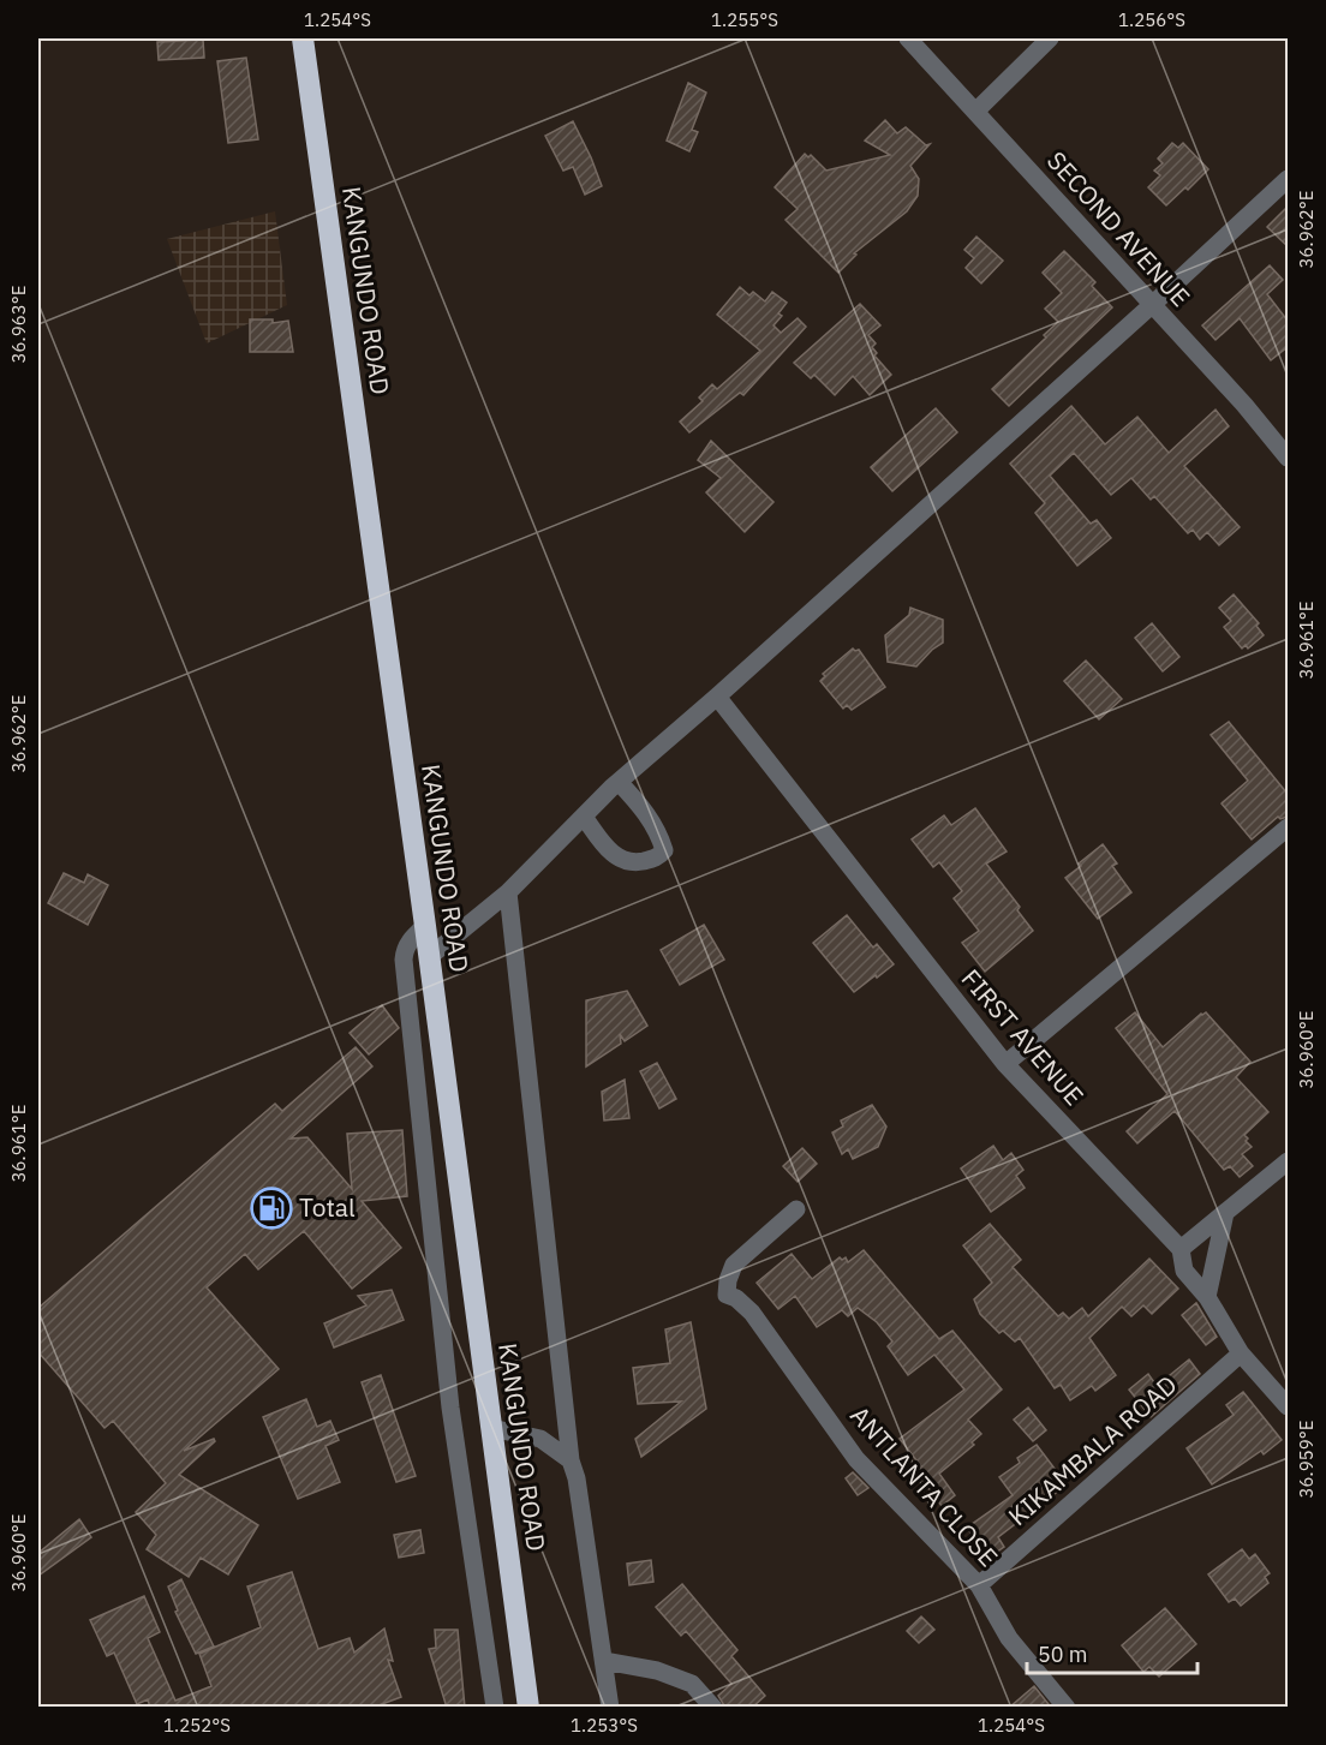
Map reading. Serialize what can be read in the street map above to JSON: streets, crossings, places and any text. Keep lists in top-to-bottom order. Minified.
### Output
{"streets":{"highway":["KANGUNDO ROAD"],"street":["SECOND AVENUE","FIRST AVENUE","KIKAMBALA ROAD","ANTLANTA CLOSE"]},"crossings":[["FIRST AVENUE","KIKAMBALA ROAD"],["KIKAMBALA ROAD","ANTLANTA CLOSE"]],"places":{"fuel station":["Total"]},"scale_bar":"50 m","coordinates":["1.254°S","1.255°S","1.256°S","36.962°E","36.963°E","36.961°E","36.960°E","36.959°E","1.252°S","1.253°S"]}
